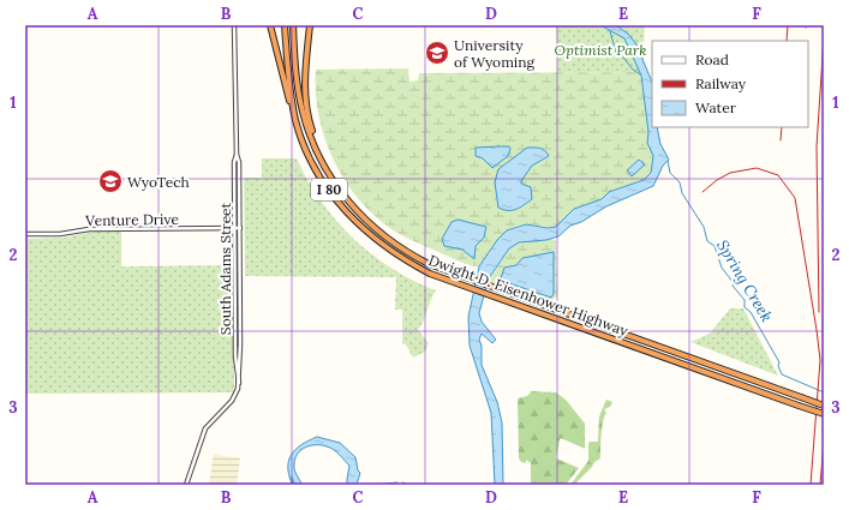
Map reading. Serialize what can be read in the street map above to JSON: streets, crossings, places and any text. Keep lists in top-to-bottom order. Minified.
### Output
{"streets":{"highway":["I 80","Dwight D. Eisenhower Highway"],"street":["Venture Drive","South Adams Street"]},"crossings":[["Venture Drive","South Adams Street"]],"water":["Spring Creek"],"parks":["Optimist Park"],"places":{"school or university":["University of Wyoming","WyoTech"]},"legend":["Road","Railway","Water"],"grid":{"columns":["A","B","C","D","E","F"],"rows":["1","2","3"]}}
